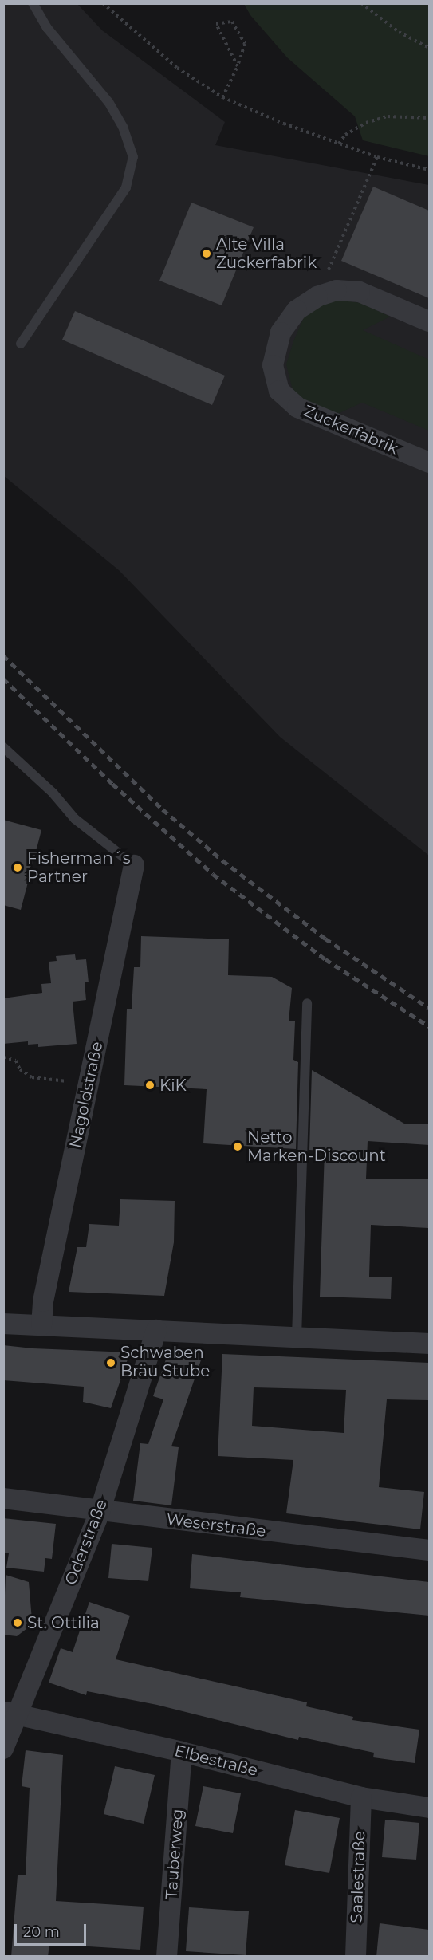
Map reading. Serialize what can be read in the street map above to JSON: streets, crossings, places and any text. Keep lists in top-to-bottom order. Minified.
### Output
{"streets":{"street":["Zuckerfabrik","Nagoldstraße","Weserstraße","Oderstraße","Elbestraße","Tauberweg","Saalestraße"]},"crossings":[["Weserstraße","Oderstraße"],["Oderstraße","Elbestraße"],["Elbestraße","Tauberweg"],["Elbestraße","Saalestraße"]],"places":["Alte Villa Zuckerfabrik","Fisherman´s Partner","KiK","Netto Marken-Discount","Schwaben Bräu Stube","St. Ottilia"],"scale_bar":"20 m"}
